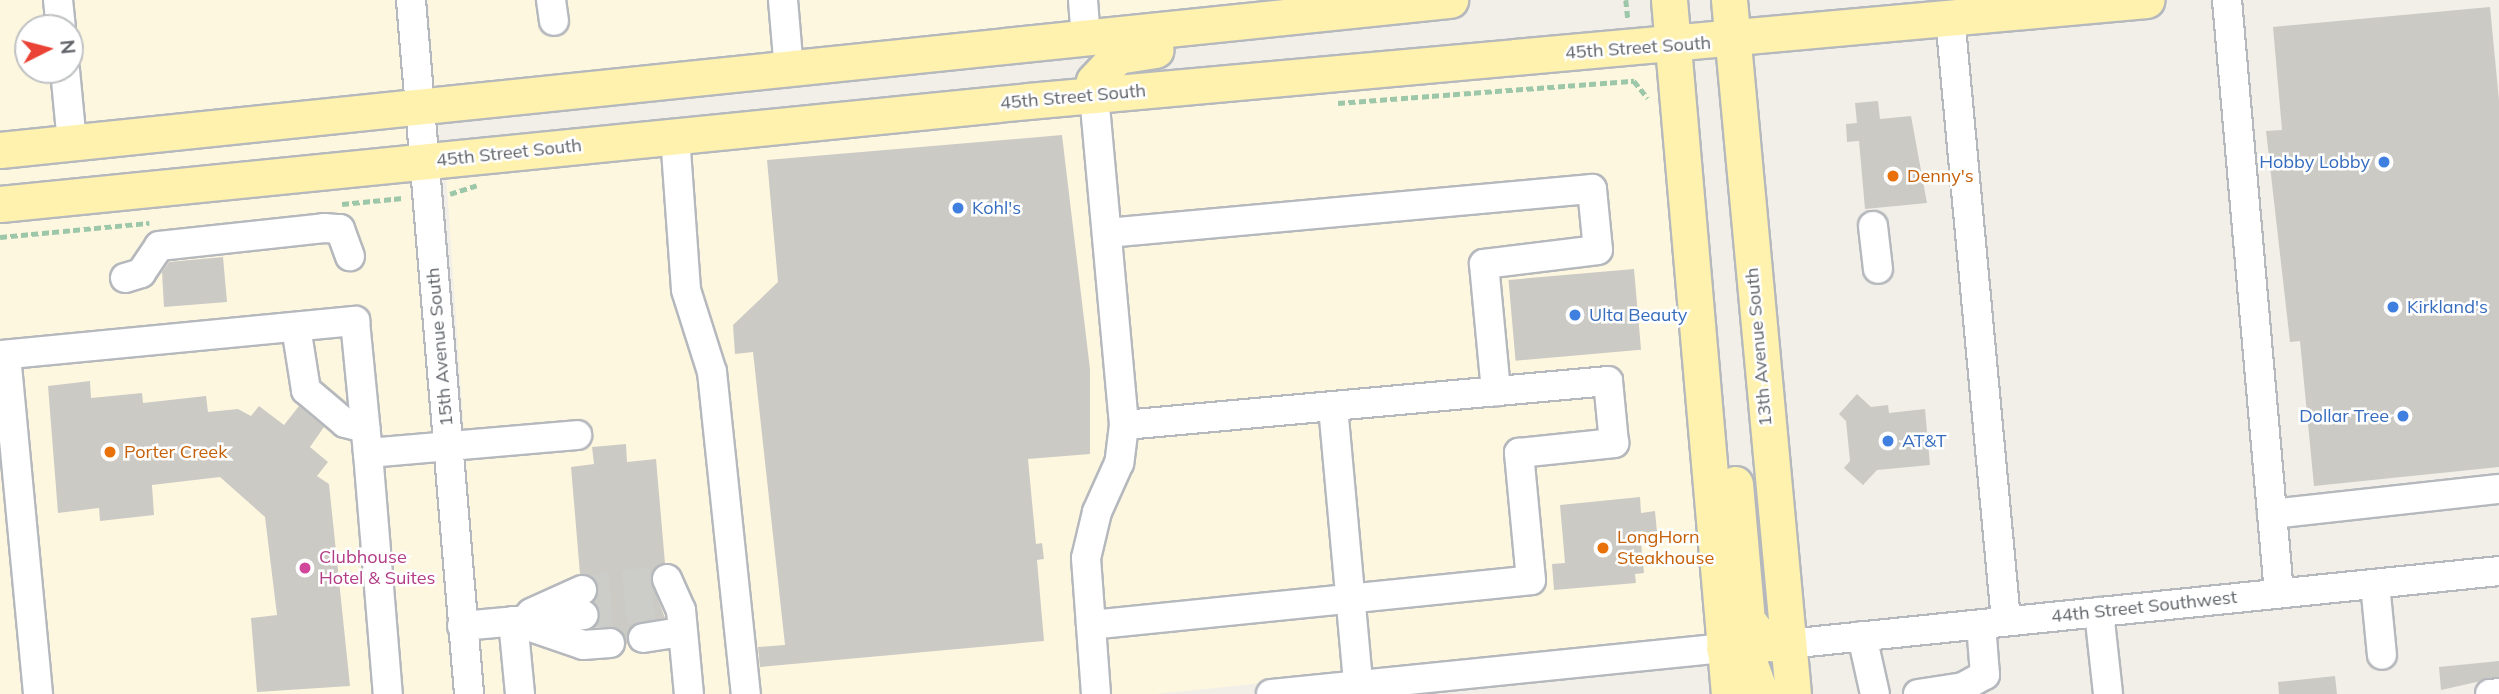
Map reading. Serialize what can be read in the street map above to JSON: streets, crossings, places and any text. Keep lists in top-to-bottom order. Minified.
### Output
{"streets":{"main road":["45th Street South","13th Avenue South"],"street":["15th Avenue South","44th Street Southwest"]},"crossings":[["45th Street South","15th Avenue South"],["45th Street South","13th Avenue South"],["13th Avenue South","44th Street Southwest"]],"places":["Hobby Lobby","Denny's","Kohl's","Kirkland's","Ulta Beauty","Dollar Tree","AT&T","Porter Creek","LongHorn Steakhouse","Clubhouse Hotel & Suites"],"north":"right"}
